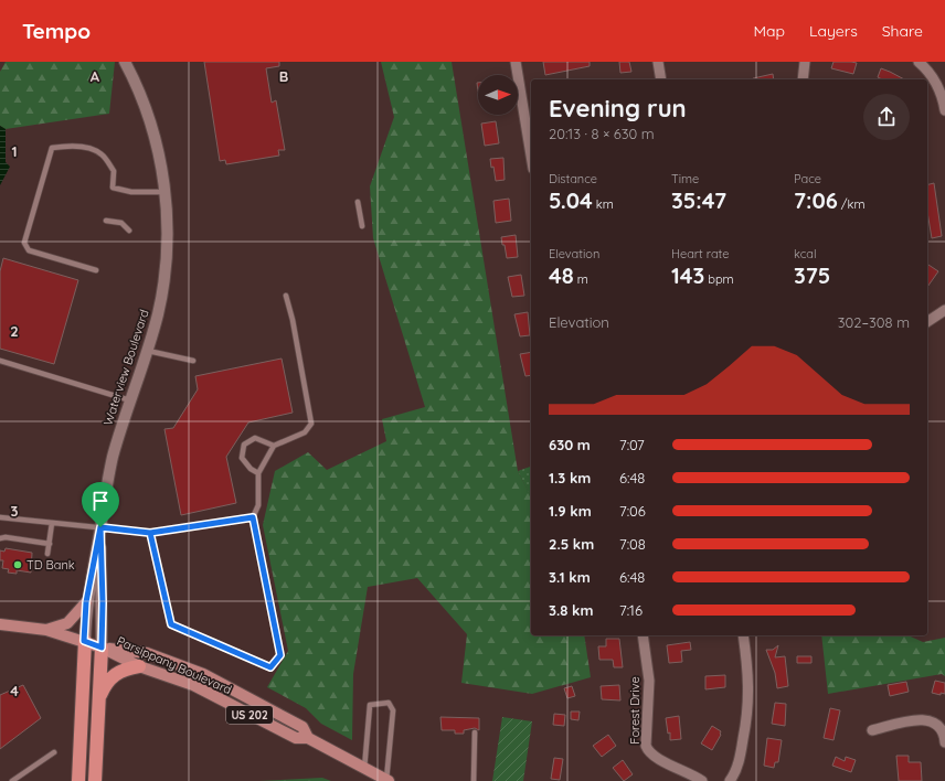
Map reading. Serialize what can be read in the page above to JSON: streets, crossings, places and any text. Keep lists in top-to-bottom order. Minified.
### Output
{"streets":{"main road":["Parsippany Boulevard","US 202"],"street":["Waterview Boulevard","Forest Drive"]},"crossings":[["Waterview Boulevard","Parsippany Boulevard"]],"places":["TD Bank"],"north":"right","page":{"header":"Tempo","nav":["Map","Layers","Share"],"heading":["Evening run","20:13 · 8 × 630 m"],"stats":[["Distance","5.04 km"],["Time","35:47"],["Pace","7:06 /km"],["Elevation","48 m"],["Heart rate","143 bpm"],["kcal","375"]],"chart":["Elevation","302–308 m"],"list":[{"name":"630 m","note":"7:07"},{"name":"1.3 km","note":"6:48"},{"name":"1.9 km","note":"7:06"},{"name":"2.5 km","note":"7:08"},{"name":"3.1 km","note":"6:48"},{"name":"3.8 km","note":"7:16"}]},"grid":{"columns":["A","B"],"rows":["1","2","3","4"]}}
